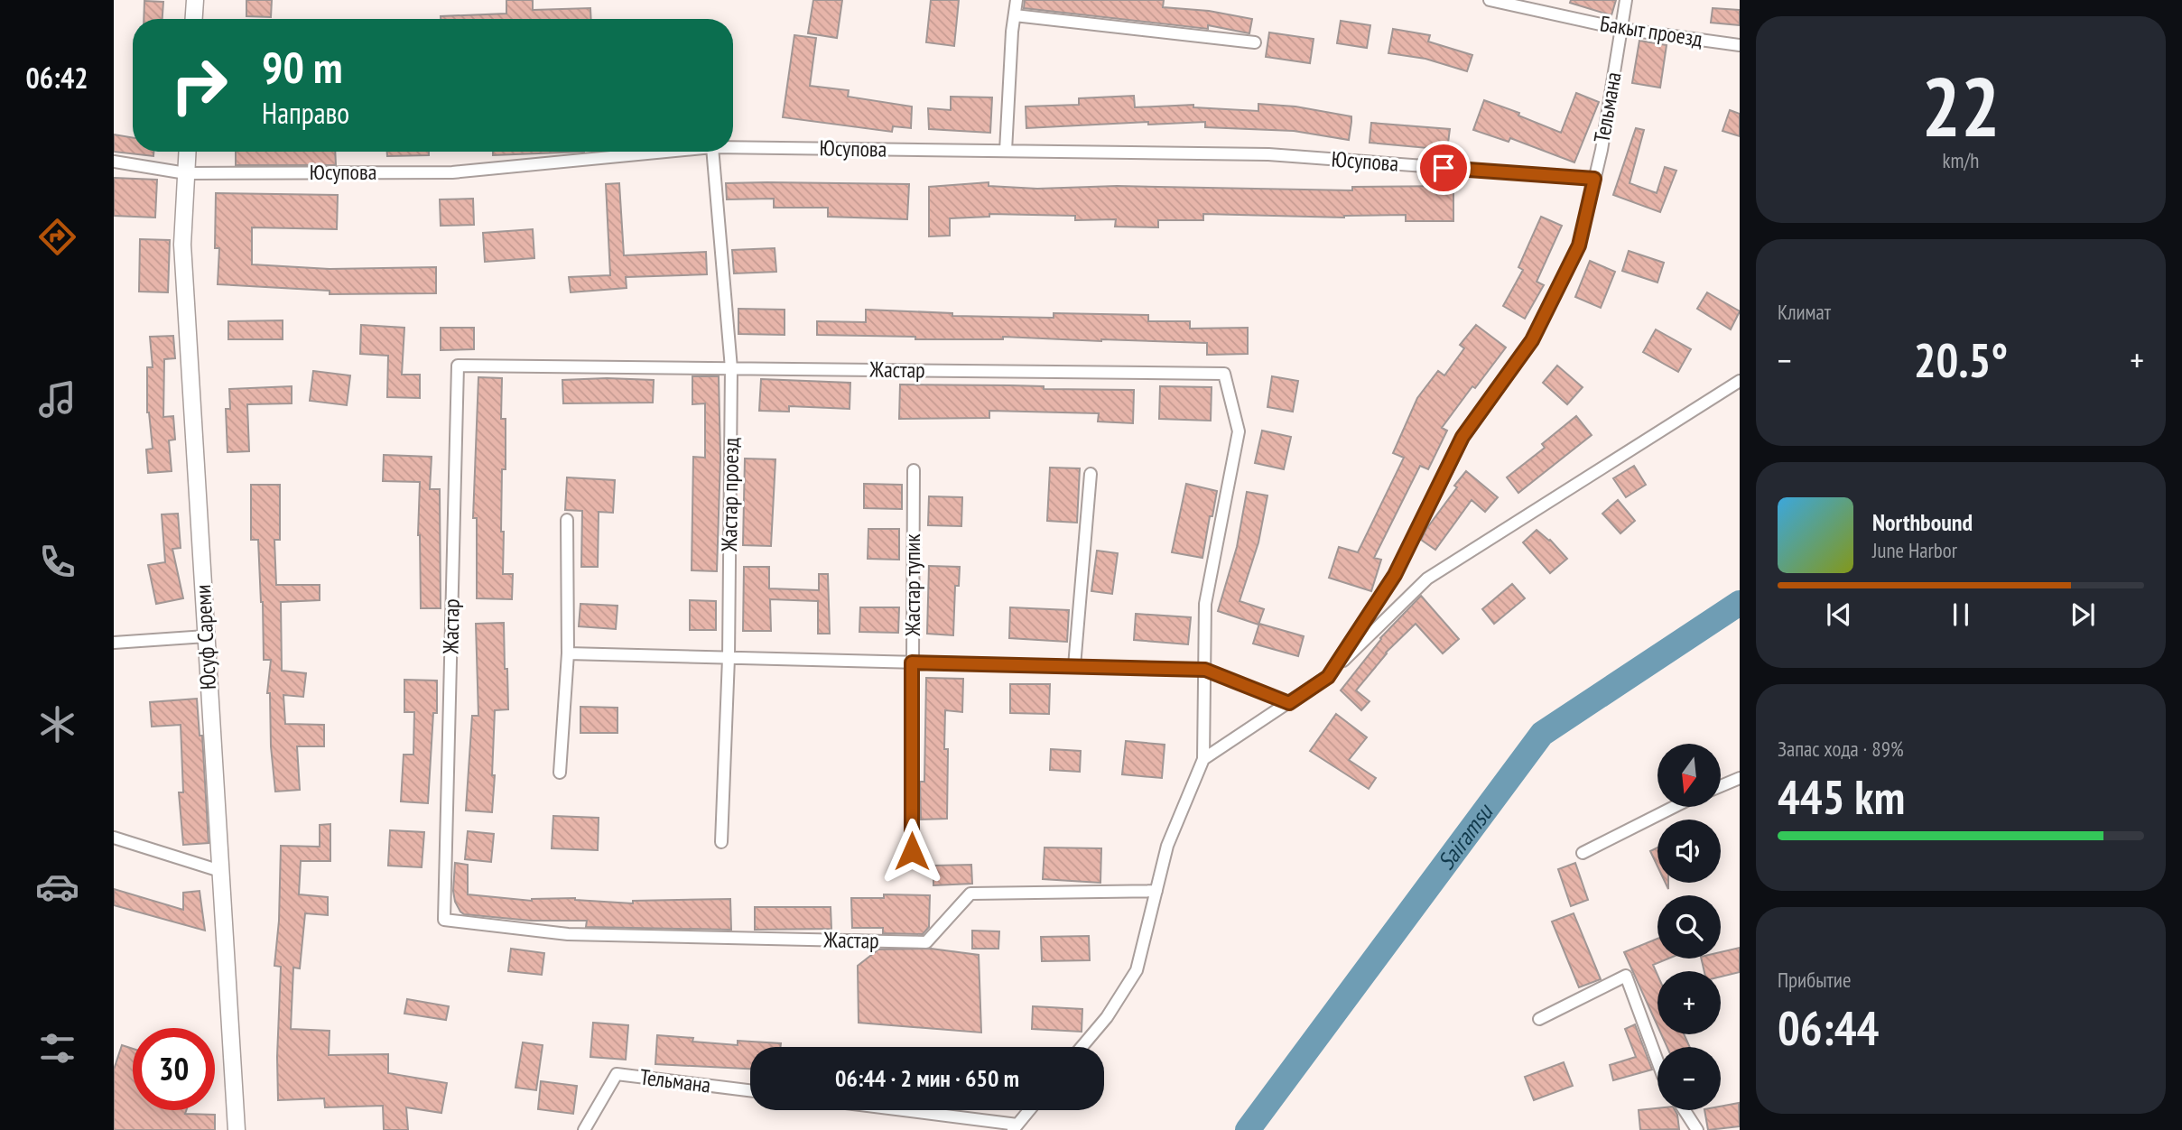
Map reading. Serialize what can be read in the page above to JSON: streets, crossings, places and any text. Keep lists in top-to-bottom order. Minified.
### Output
{"streets":{"main road":["Юсуф Сареми"],"street":["Бакыт проезд","Тельмана","Юсупова","Жастар","Жастар проезд","Жастар тупик"]},"crossings":[["Бакыт проезд","Тельмана"],["Тельмана","Юсупова"],["Юсупова","Юсуф Сареми"],["Жастар","Жастар проезд"]],"water":["Sairamsu"],"north":"bottom","page":{"tabs":"06:42","tile":[["22","km/h"],"Климат",["Запас хода · 89%","445 km"],["Прибытие","06:44"]],"turn":["90 m","Направо"],"heat":["−","20.5°","+"],"song":["Northbound","June Harbor"],"map_buttons":["+","−"],"limit":"30","trip":"06:44 · 2 мин · 650 m"}}
